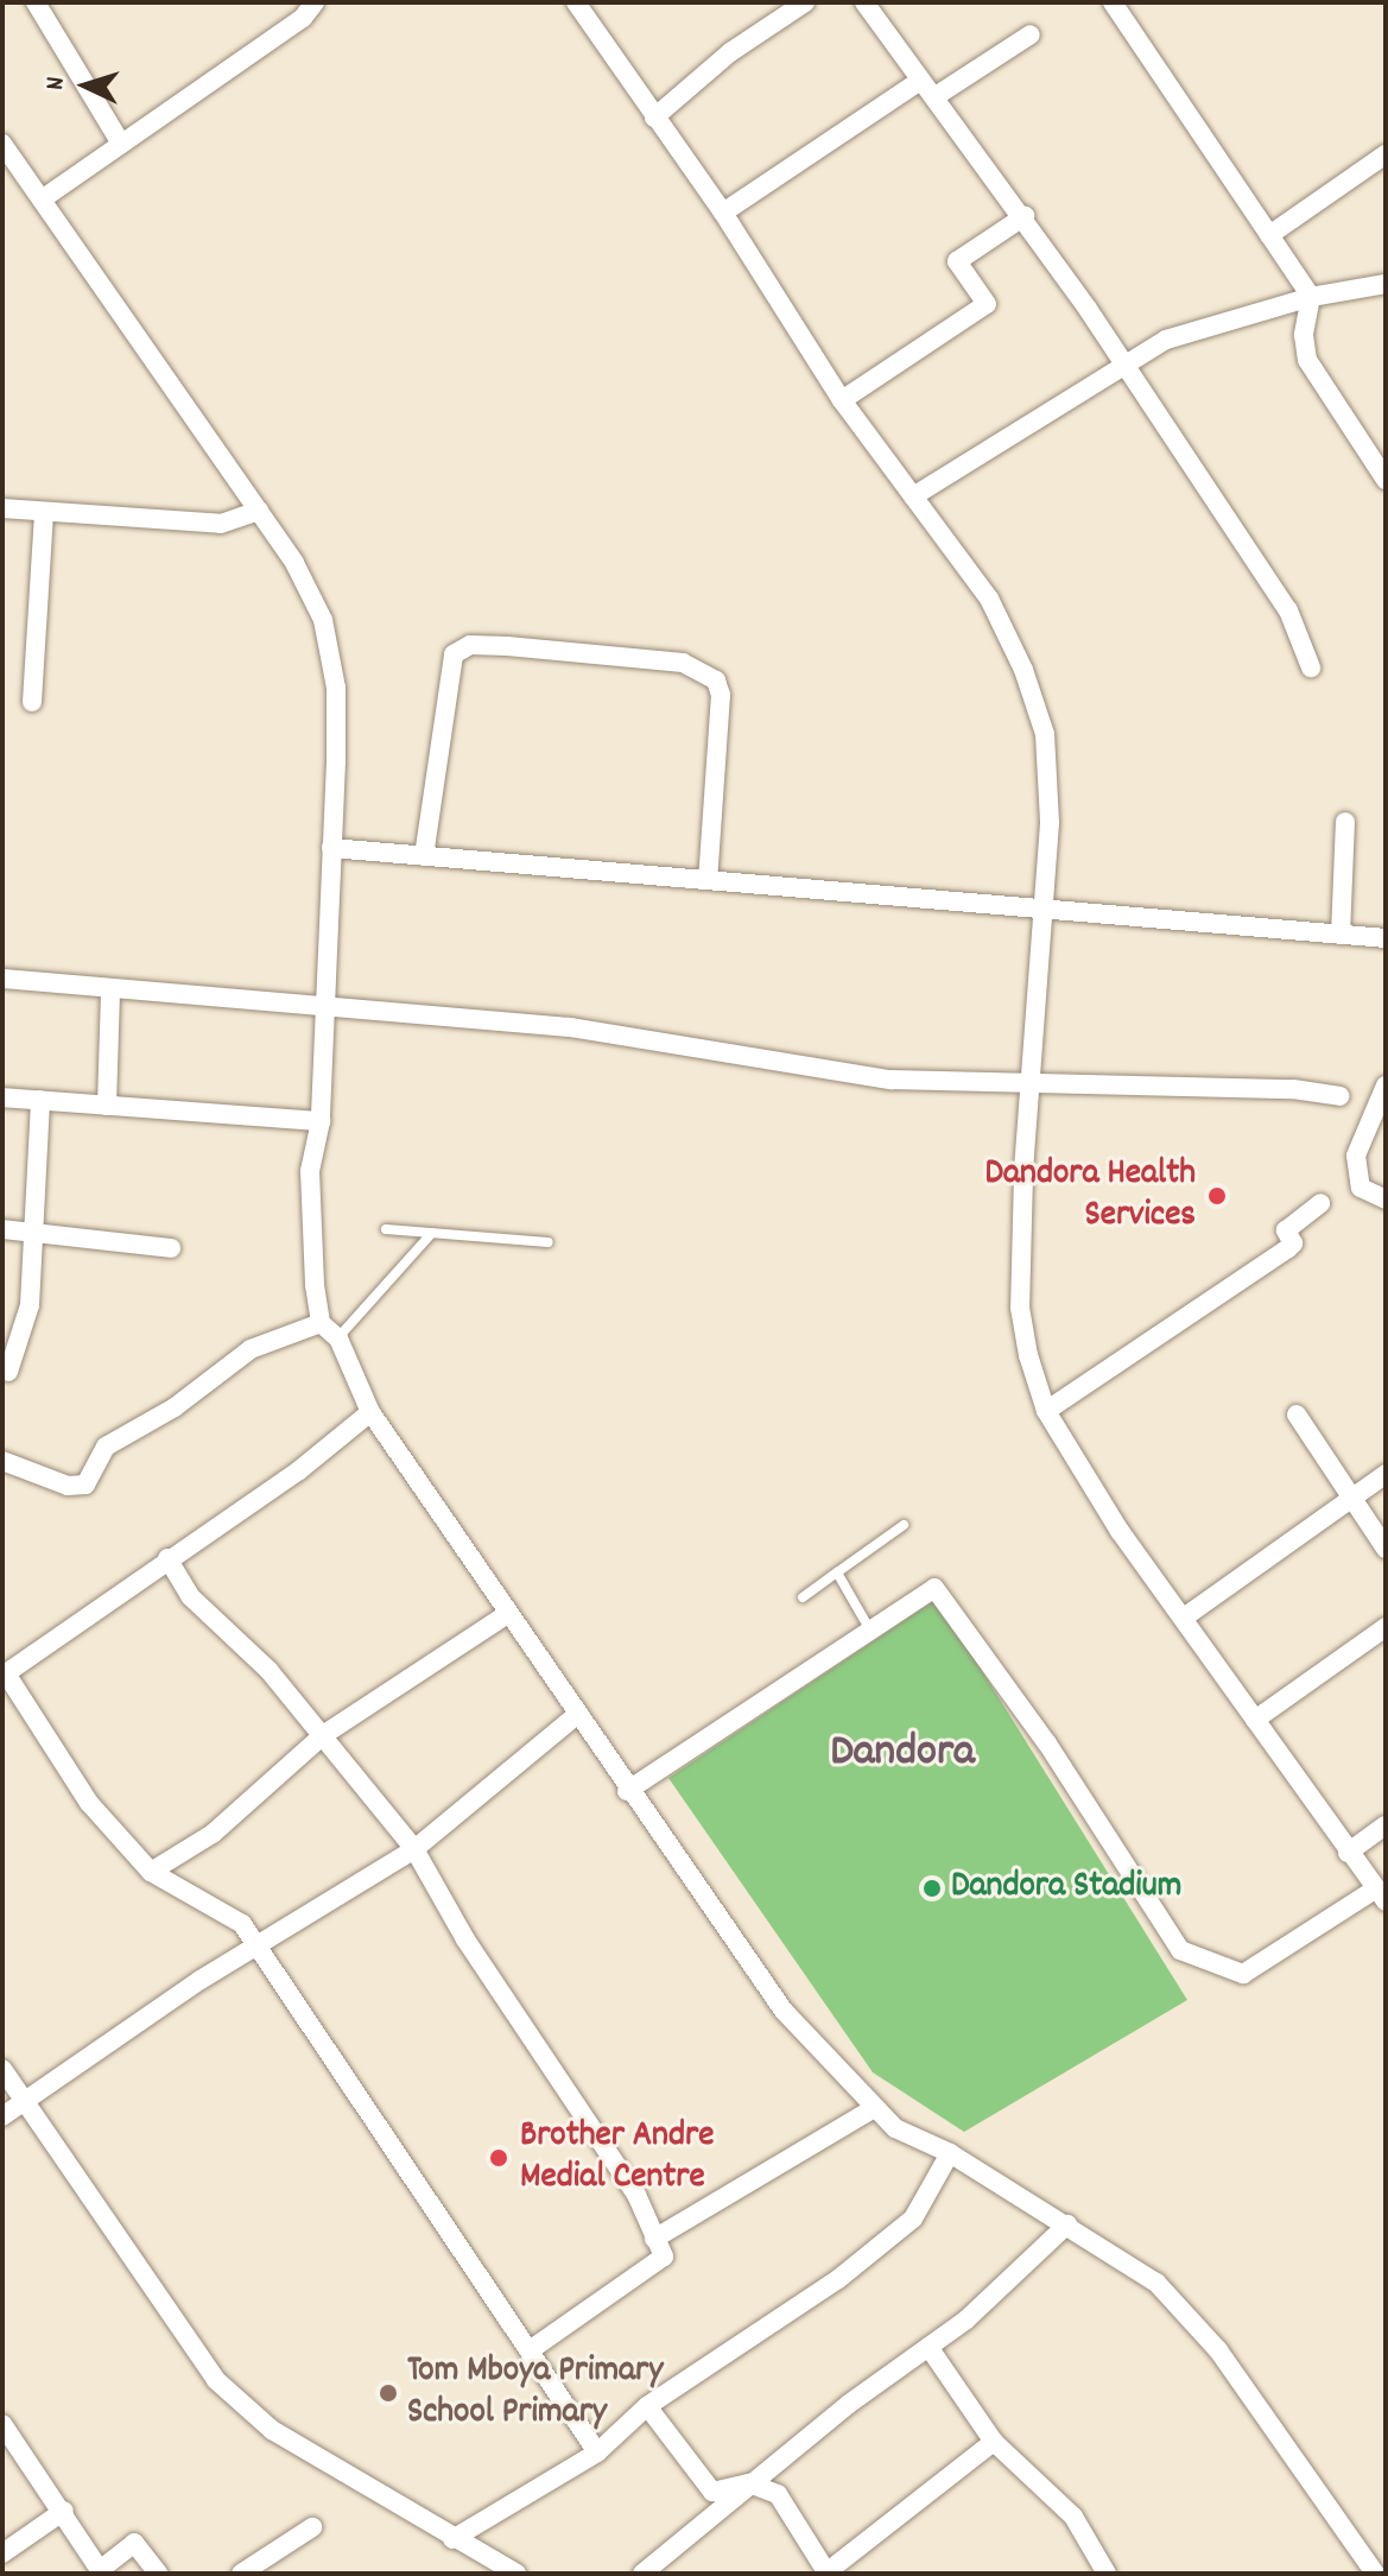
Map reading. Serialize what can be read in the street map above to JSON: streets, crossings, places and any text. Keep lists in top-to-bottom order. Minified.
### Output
{"districts":["Dandora"],"places":["Dandora Health Services","Dandora Stadium","Brother Andre Medial Centre","Tom Mboya Primary School Primary"],"north":"left"}
